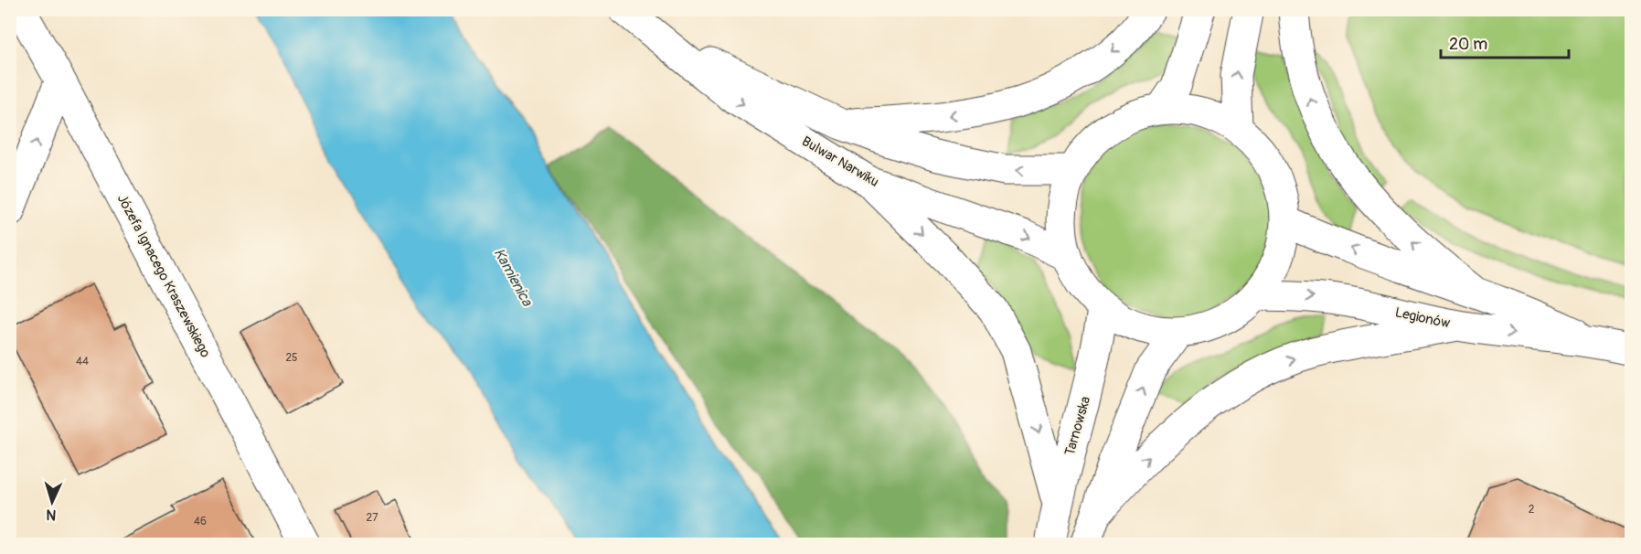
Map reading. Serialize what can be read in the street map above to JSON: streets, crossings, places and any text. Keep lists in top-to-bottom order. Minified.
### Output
{"streets":{"main road":["Bulwar Narwiku","Józefa Ignacego Kraszewskiego","Legionów","Tarnowska"]},"water":["Kamienica"],"house_numbers":["25","44","2","27","46"],"scale_bar":"20 m","north":"bottom"}
